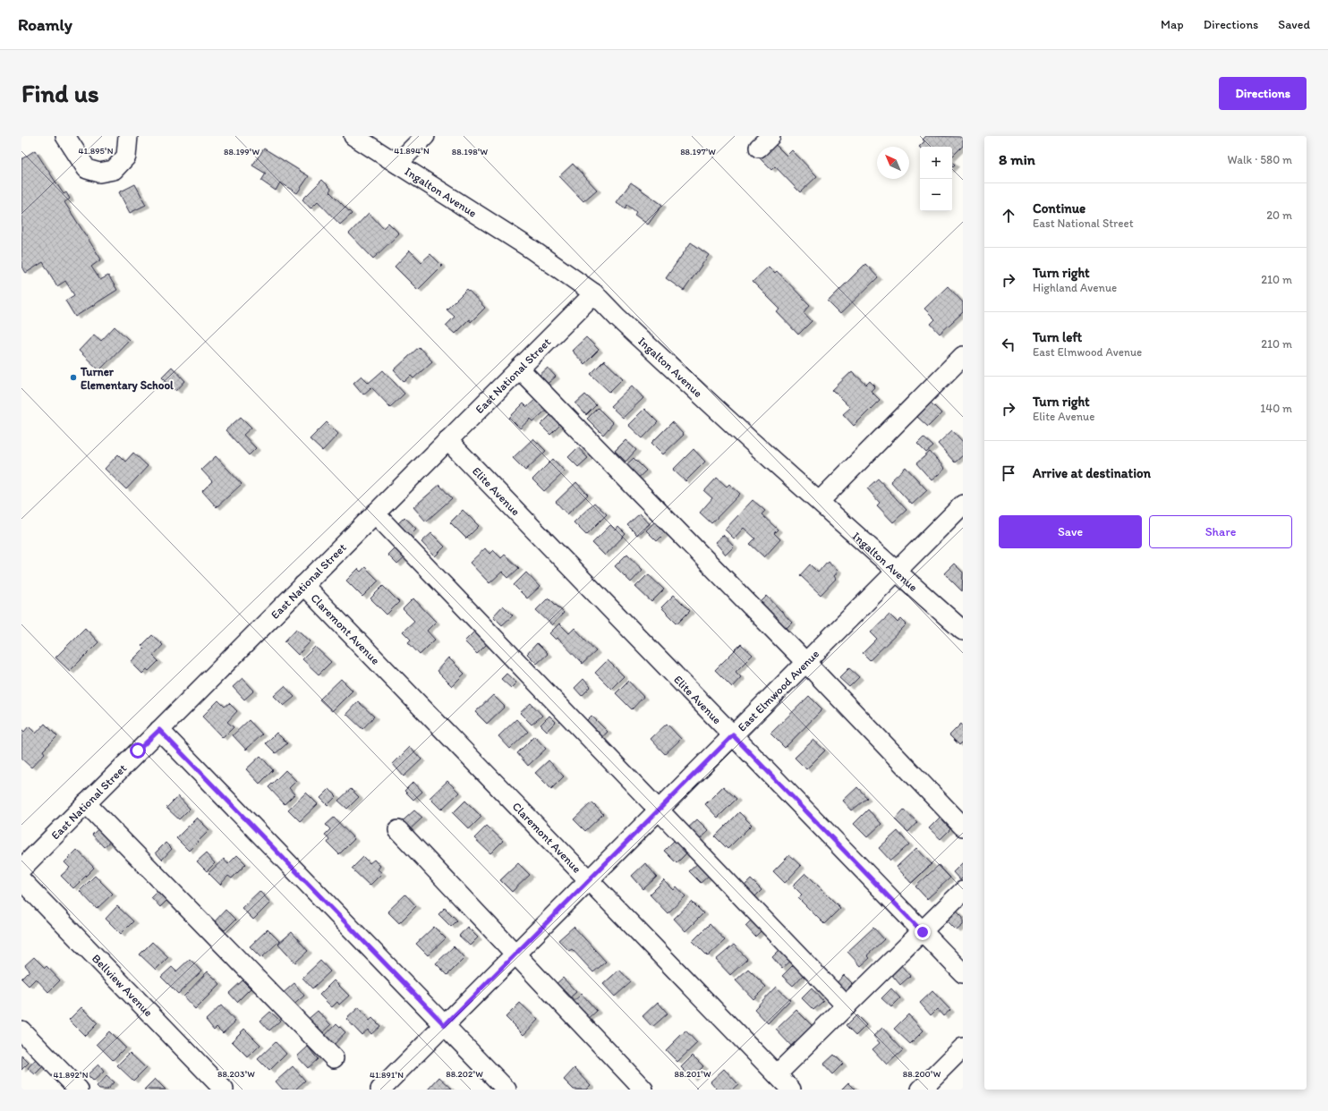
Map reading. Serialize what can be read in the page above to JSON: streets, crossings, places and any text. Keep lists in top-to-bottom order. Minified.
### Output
{"streets":{"street":["Ingalton Avenue","East National Street","Elite Avenue","Claremont Avenue","East Elmwood Avenue","Bellview Avenue"]},"crossings":[["Ingalton Avenue","East National Street"],["Ingalton Avenue","East Elmwood Avenue"],["East National Street","Elite Avenue"],["East National Street","Claremont Avenue"],["Elite Avenue","East Elmwood Avenue"],["Claremont Avenue","East Elmwood Avenue"]],"places":["Turner Elementary School"],"north":"top left","page":{"header":"Roamly","nav":["Map","Directions","Saved"],"buttons":["Directions",["Save","Share"]],"title":"Find us","heading":["8 min","Walk · 580 m"],"map_buttons":["+","−"],"list":[["Continue","East National Street","20 m"],["Turn right","Highland Avenue","210 m"],["Turn left","East Elmwood Avenue","210 m"],["Turn right","Elite Avenue","140 m"],"Arrive at destination"]},"coordinates":["41.895°N","41.894°N","88.197°W","88.199°W","88.198°W","88.203°W","88.202°W","88.201°W","88.200°W","41.892°N","41.891°N"]}
